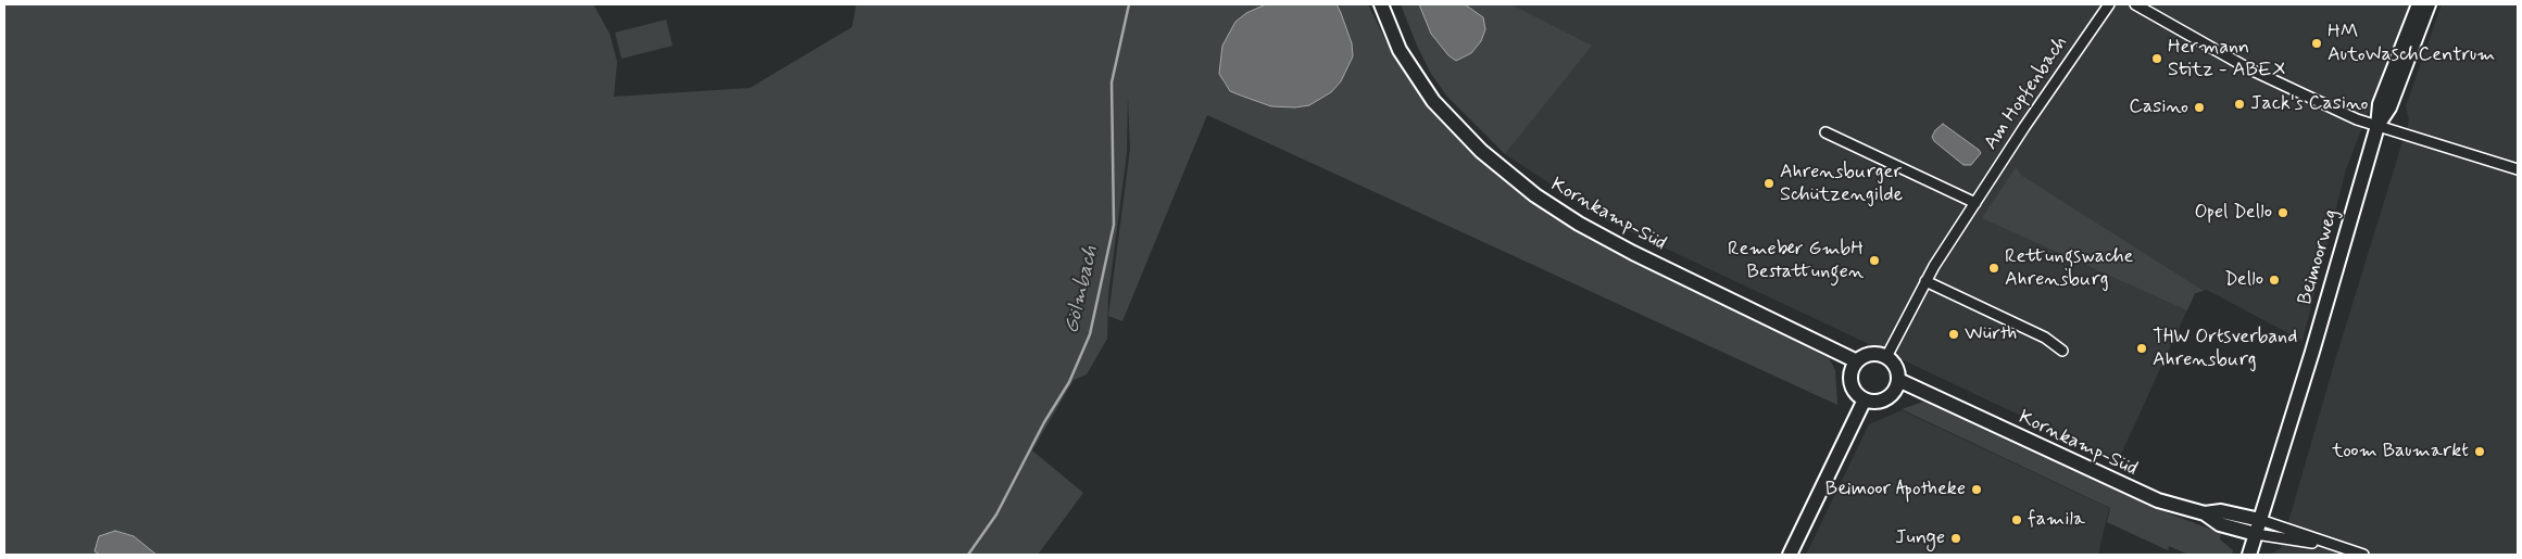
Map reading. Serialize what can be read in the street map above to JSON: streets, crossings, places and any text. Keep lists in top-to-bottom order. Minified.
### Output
{"streets":{"street":["Am Hopfenbach","Kornkamp-Süd","Beimoorweg"]},"crossings":[["Am Hopfenbach","Kornkamp-Süd"],["Kornkamp-Süd","Beimoorweg"]],"water":["Gölmbach"],"places":["HM AutoWaschCentrum","Hermann Stitz - ABEX","Jack's Casino","Casino","Ahrensburger Schützengilde","Opel Dello","Remeber GmbH Bestattungen","Rettungswache Ahrensburg","Dello","Würth","THW Ortsverband Ahrensburg","toom Baumarkt","Beimoor Apotheke","famila","Junge"]}
